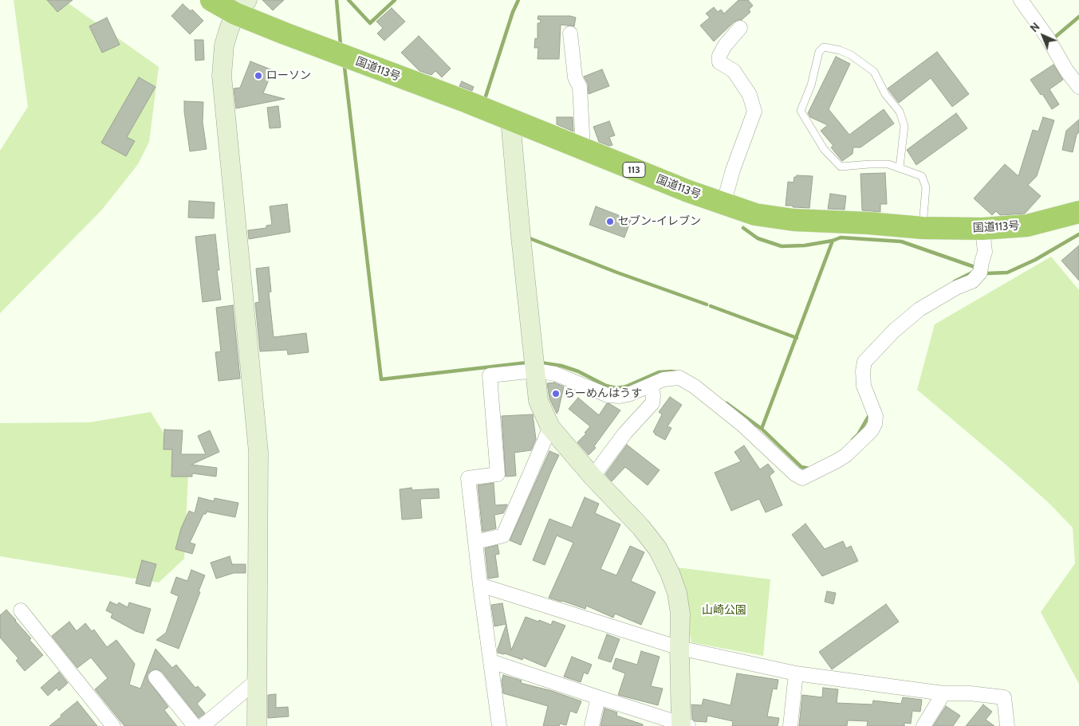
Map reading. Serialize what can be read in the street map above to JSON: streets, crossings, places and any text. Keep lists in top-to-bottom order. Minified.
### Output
{"streets":{"highway":["国道113号","113"]},"parks":["山崎公園"],"places":["ローソン","セブン-イレブン","らーめんはうす"],"north":"top left"}
